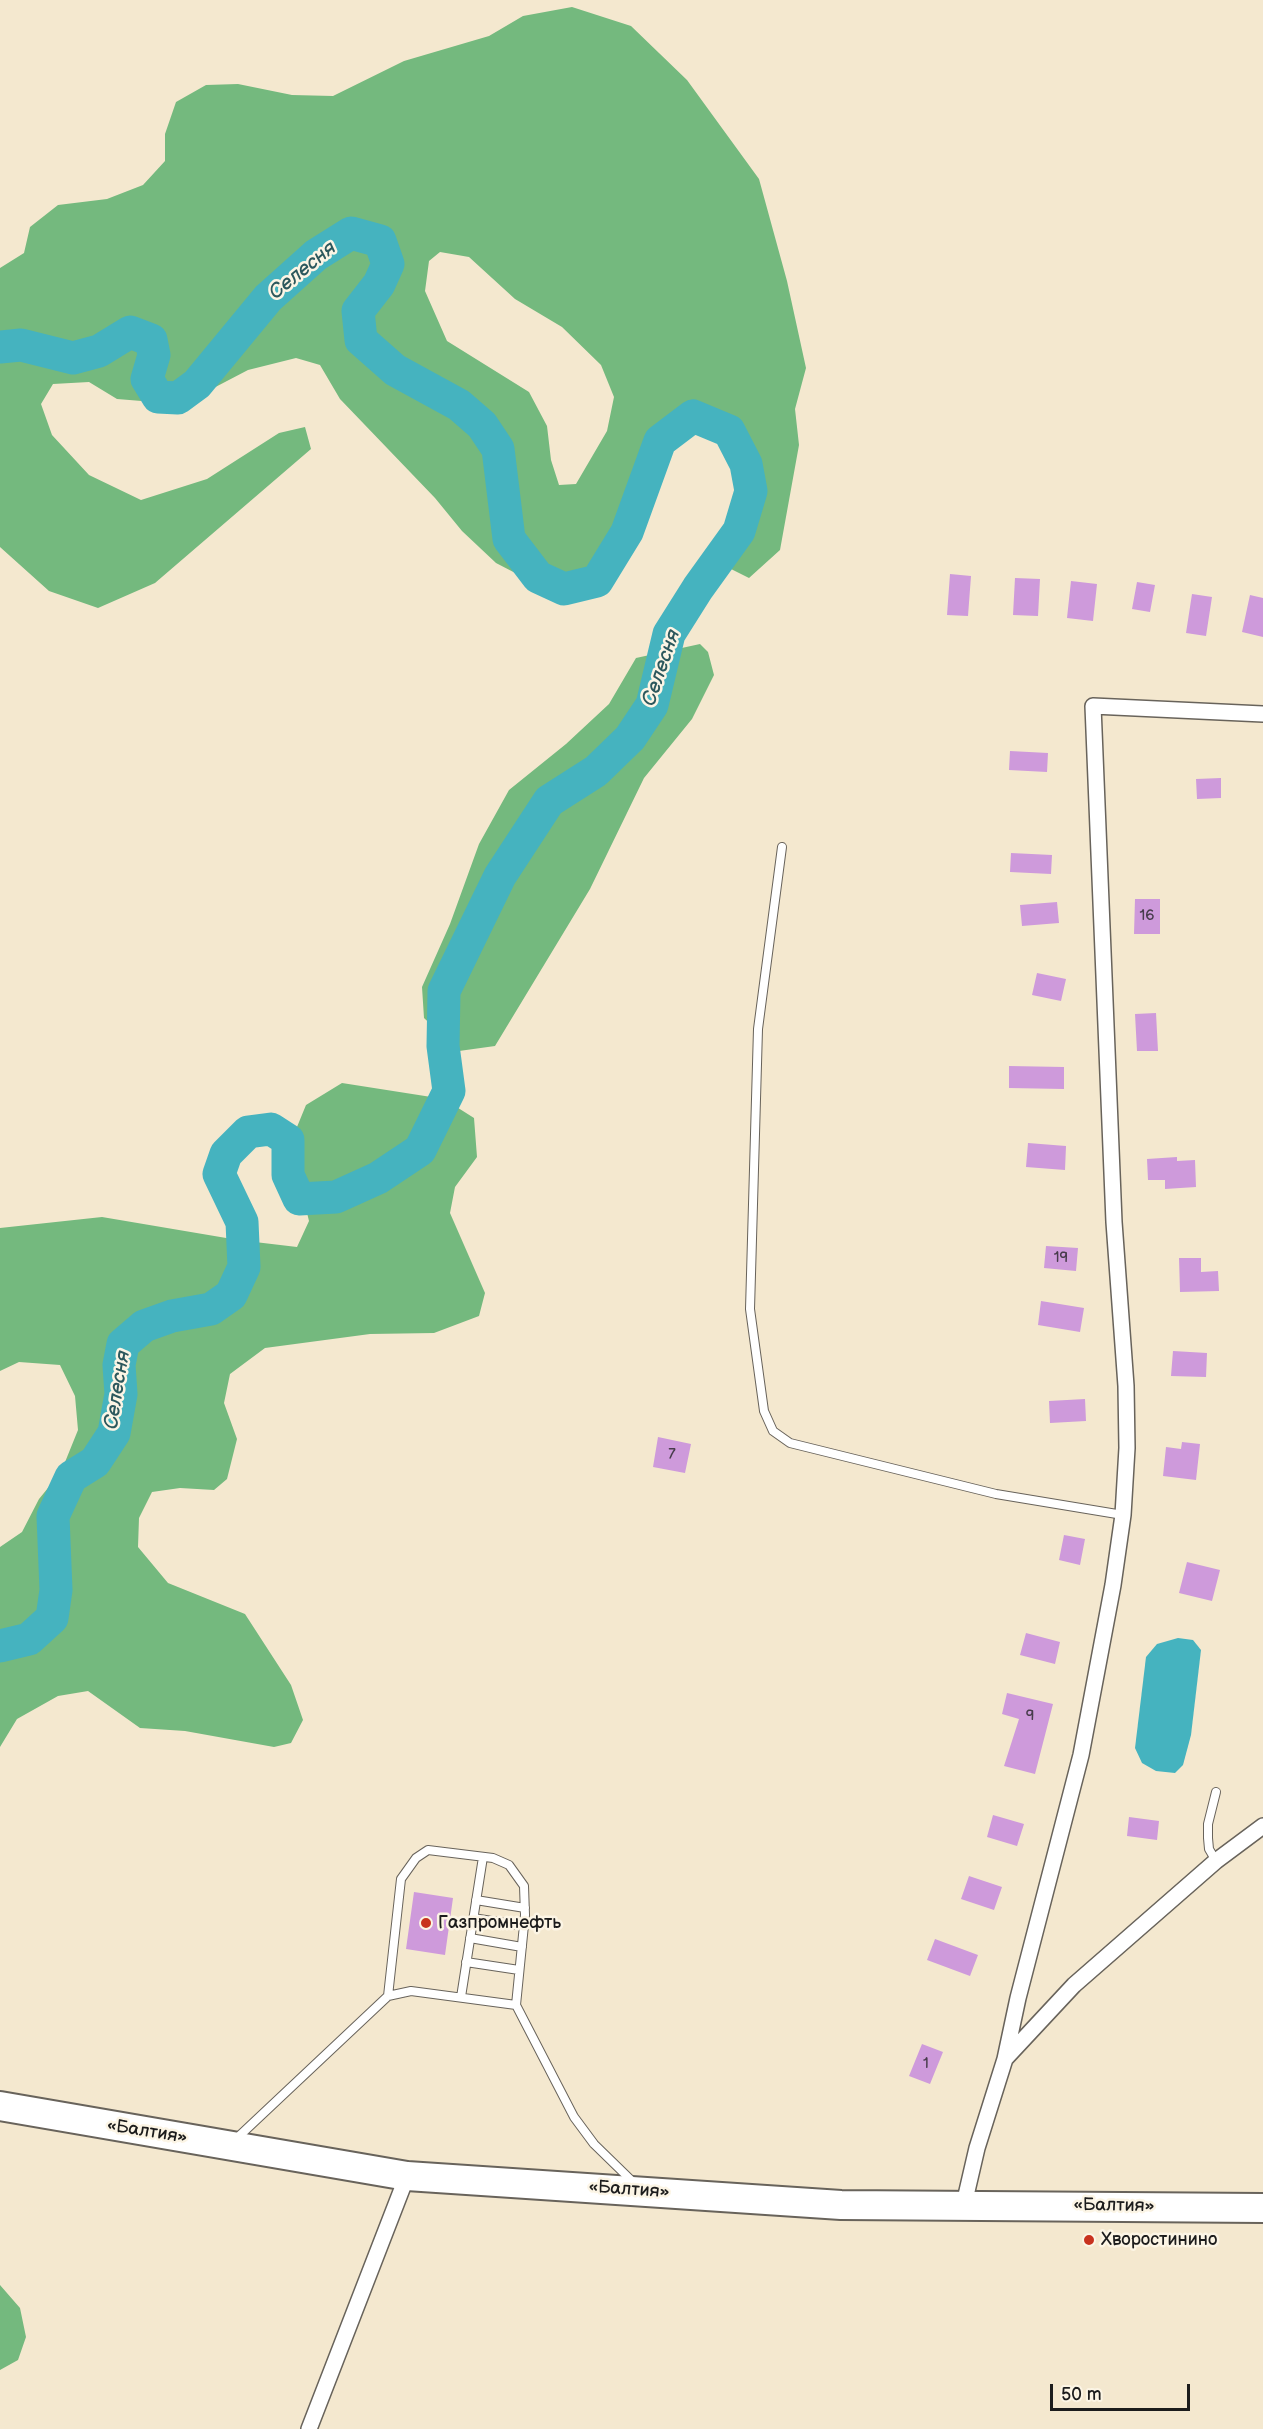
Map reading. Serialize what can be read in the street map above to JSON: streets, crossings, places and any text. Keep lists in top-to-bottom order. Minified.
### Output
{"streets":{"highway":["«Балтия»"]},"water":["Селесня"],"places":["Газпромнефть","Хворостинино"],"house_numbers":["16","19","7","9","1"],"scale_bar":"50 m"}
